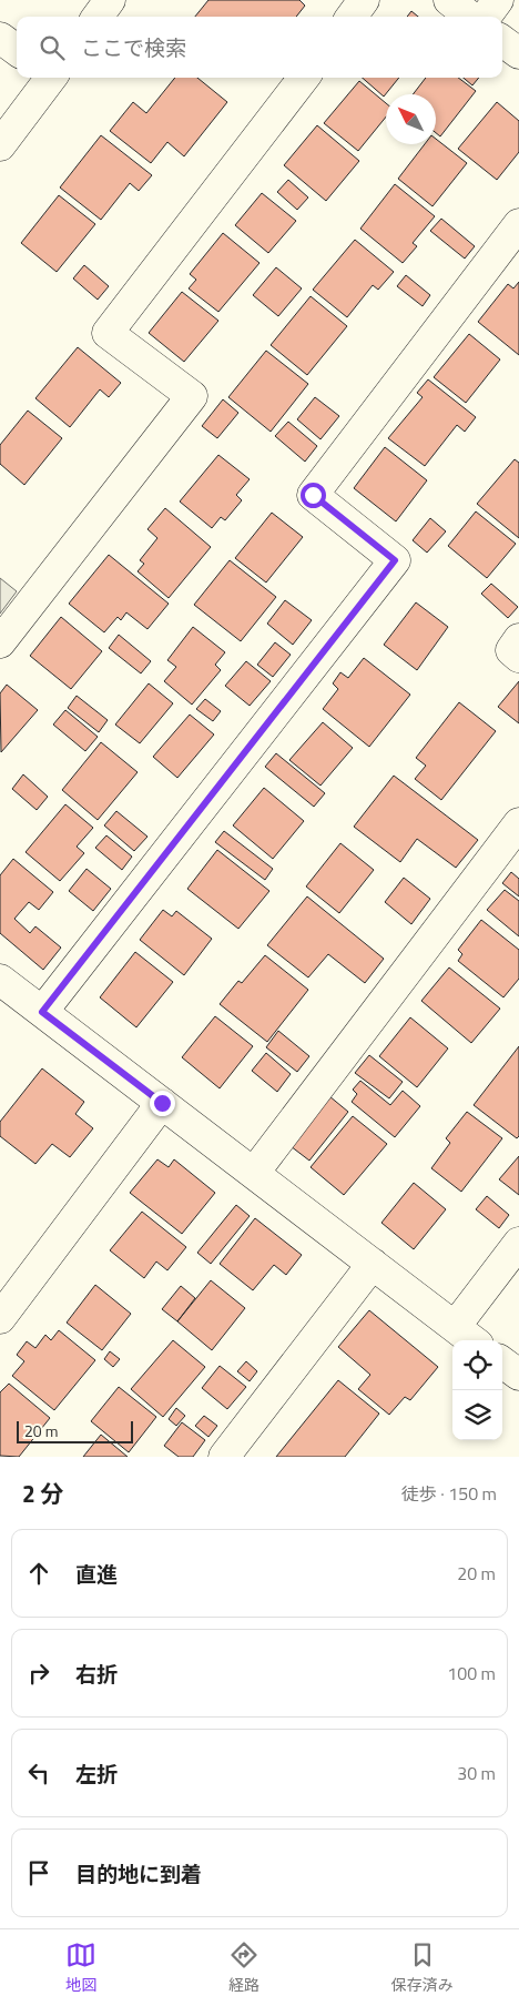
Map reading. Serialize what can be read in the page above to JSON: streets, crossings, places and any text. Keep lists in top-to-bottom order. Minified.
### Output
{"scale_bar":"20 m","north":"top left","page":{"search":"ここで検索","scale":"20 m","heading":["2 分","徒歩 · 150 m"],"list":[["直進","20 m"],["右折","100 m"],["左折","30 m"],"目的地に到着"],"nav":["地図","経路","保存済み"]}}
